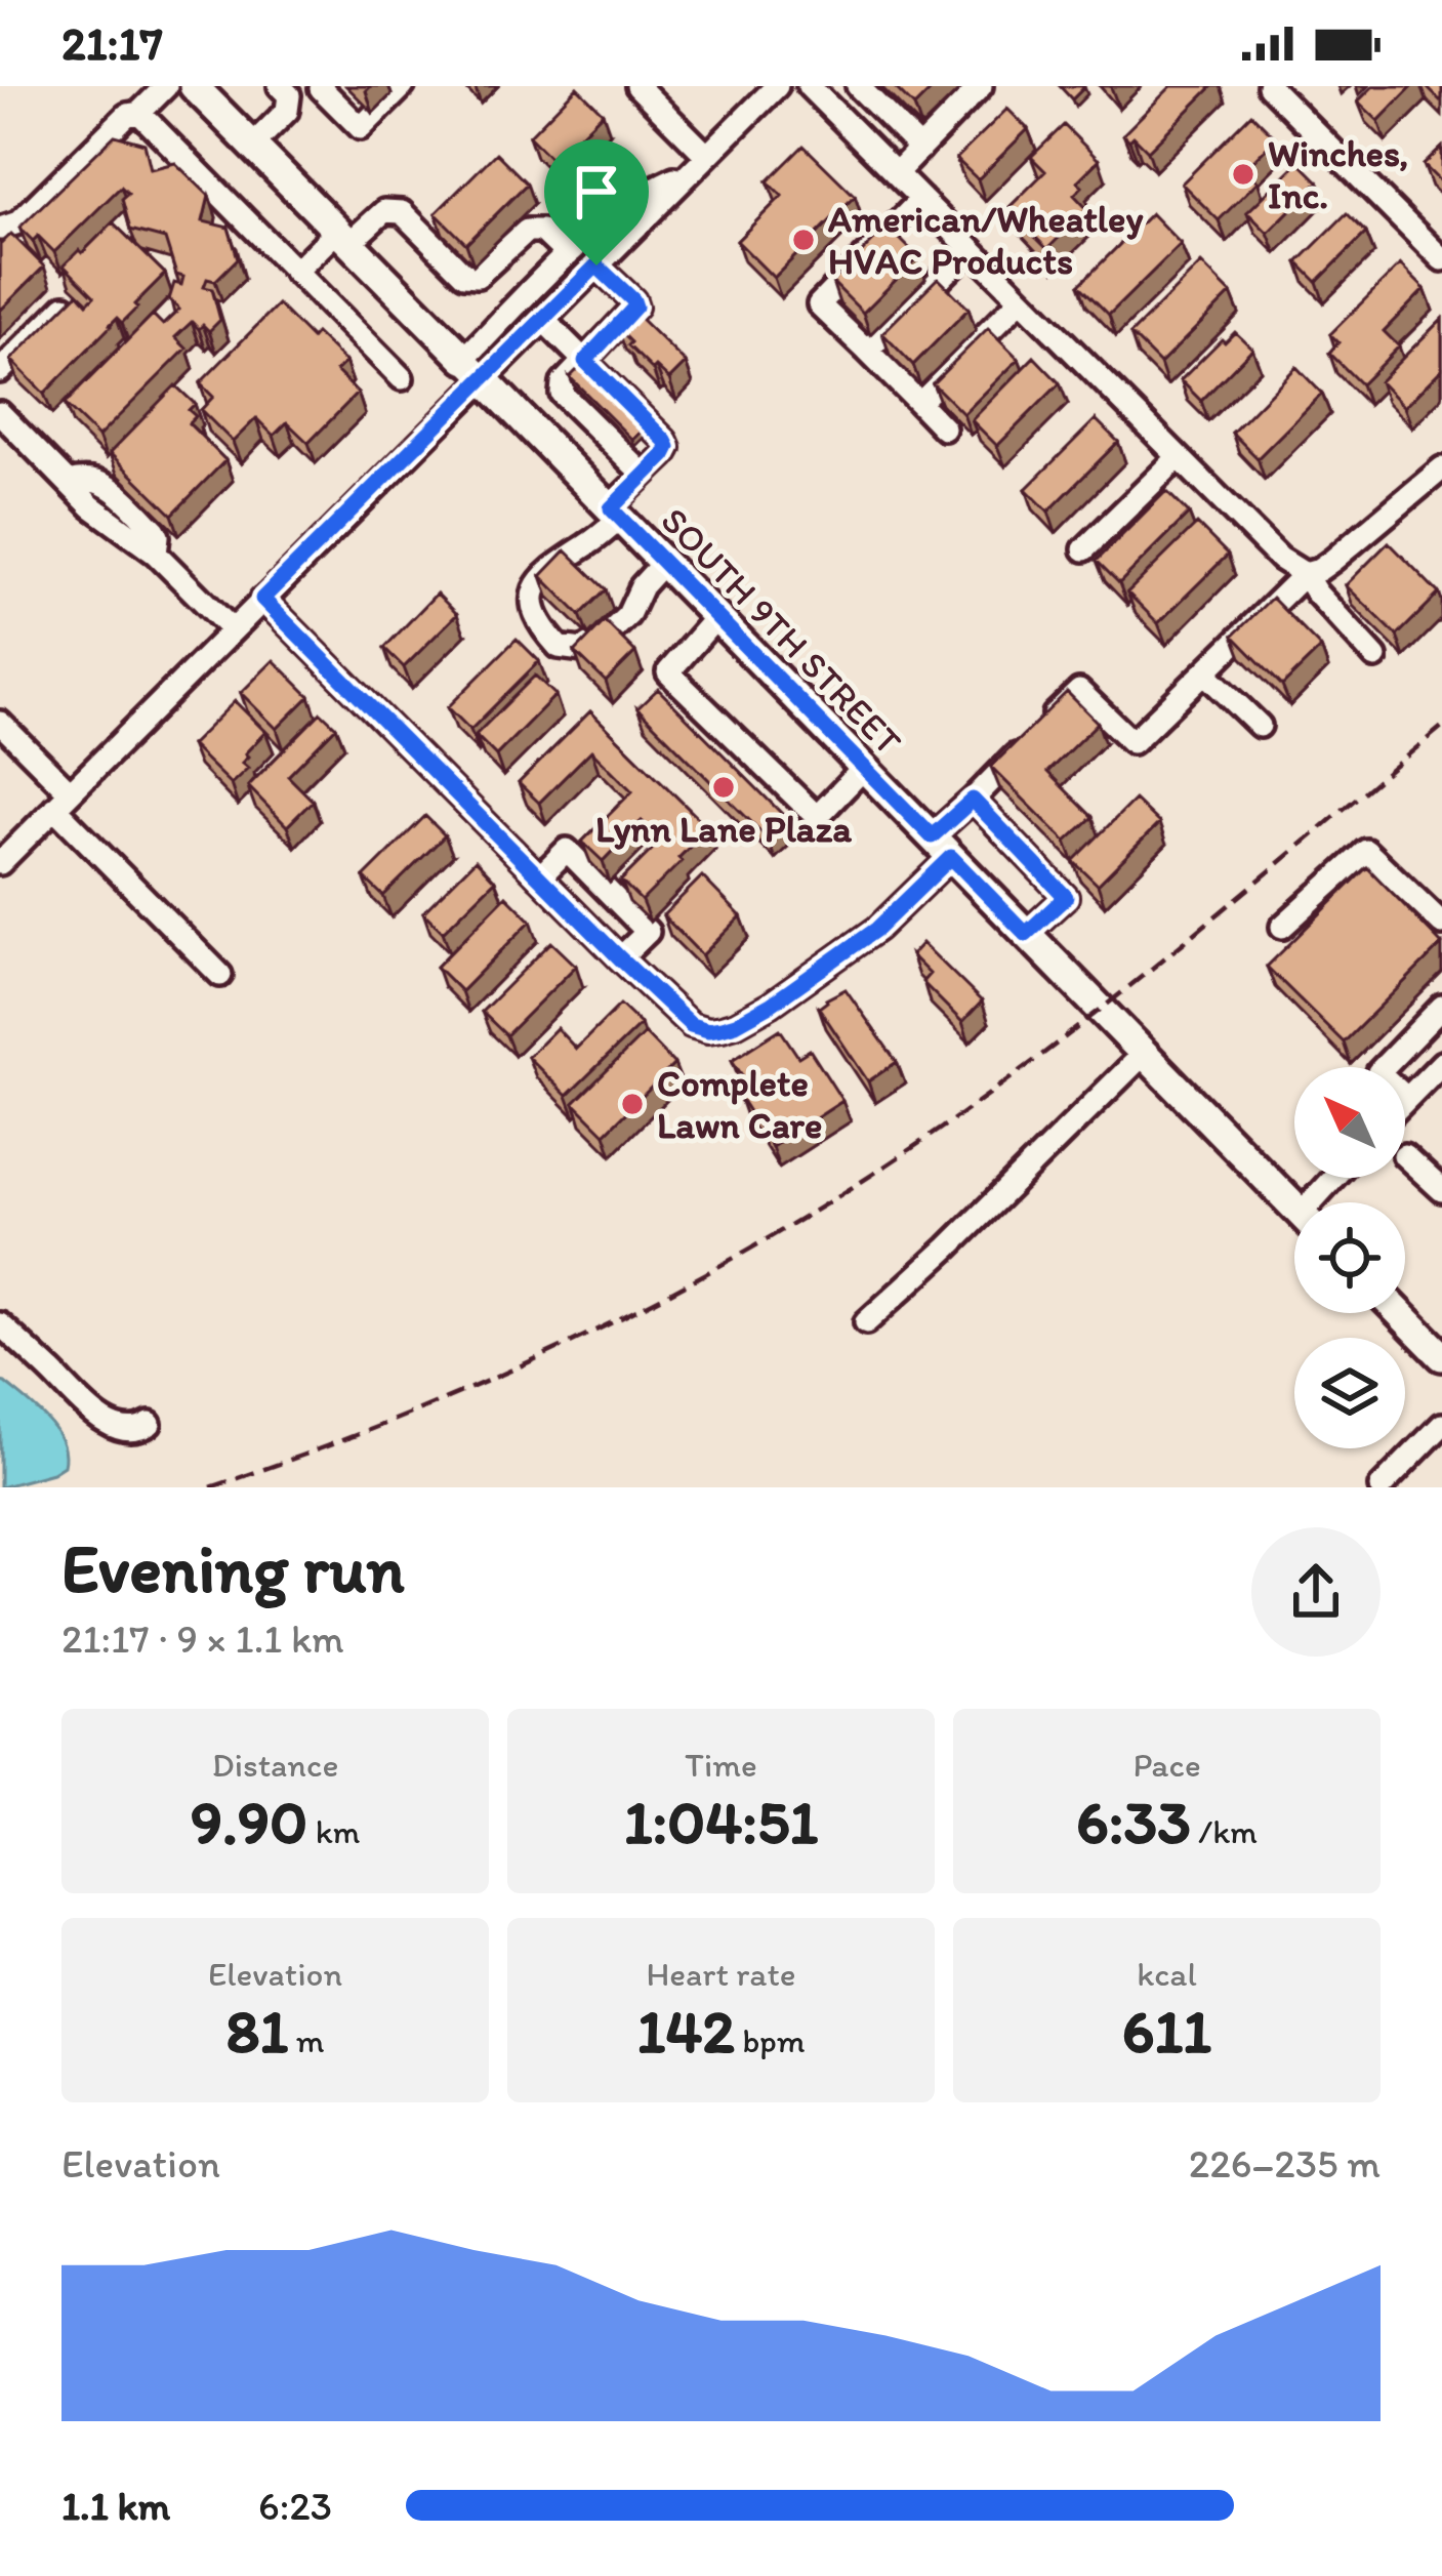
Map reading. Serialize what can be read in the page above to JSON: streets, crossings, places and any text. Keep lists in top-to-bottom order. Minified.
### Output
{"streets":{"main road":["SOUTH 9TH STREET"]},"places":["Winches, Inc.","American/Wheatley HVAC Products","Lynn Lane Plaza","Complete Lawn Care"],"north":"top left","page":{"status":"21:17","heading":["Evening run","21:17 · 9 × 1.1 km"],"stats":[["Distance","9.90 km"],["Time","1:04:51"],["Pace","6:33 /km"],["Elevation","81 m"],["Heart rate","142 bpm"],["kcal","611"]],"chart":["Elevation","226–235 m"],"list":[{"name":"1.1 km","note":"6:23"}]}}
